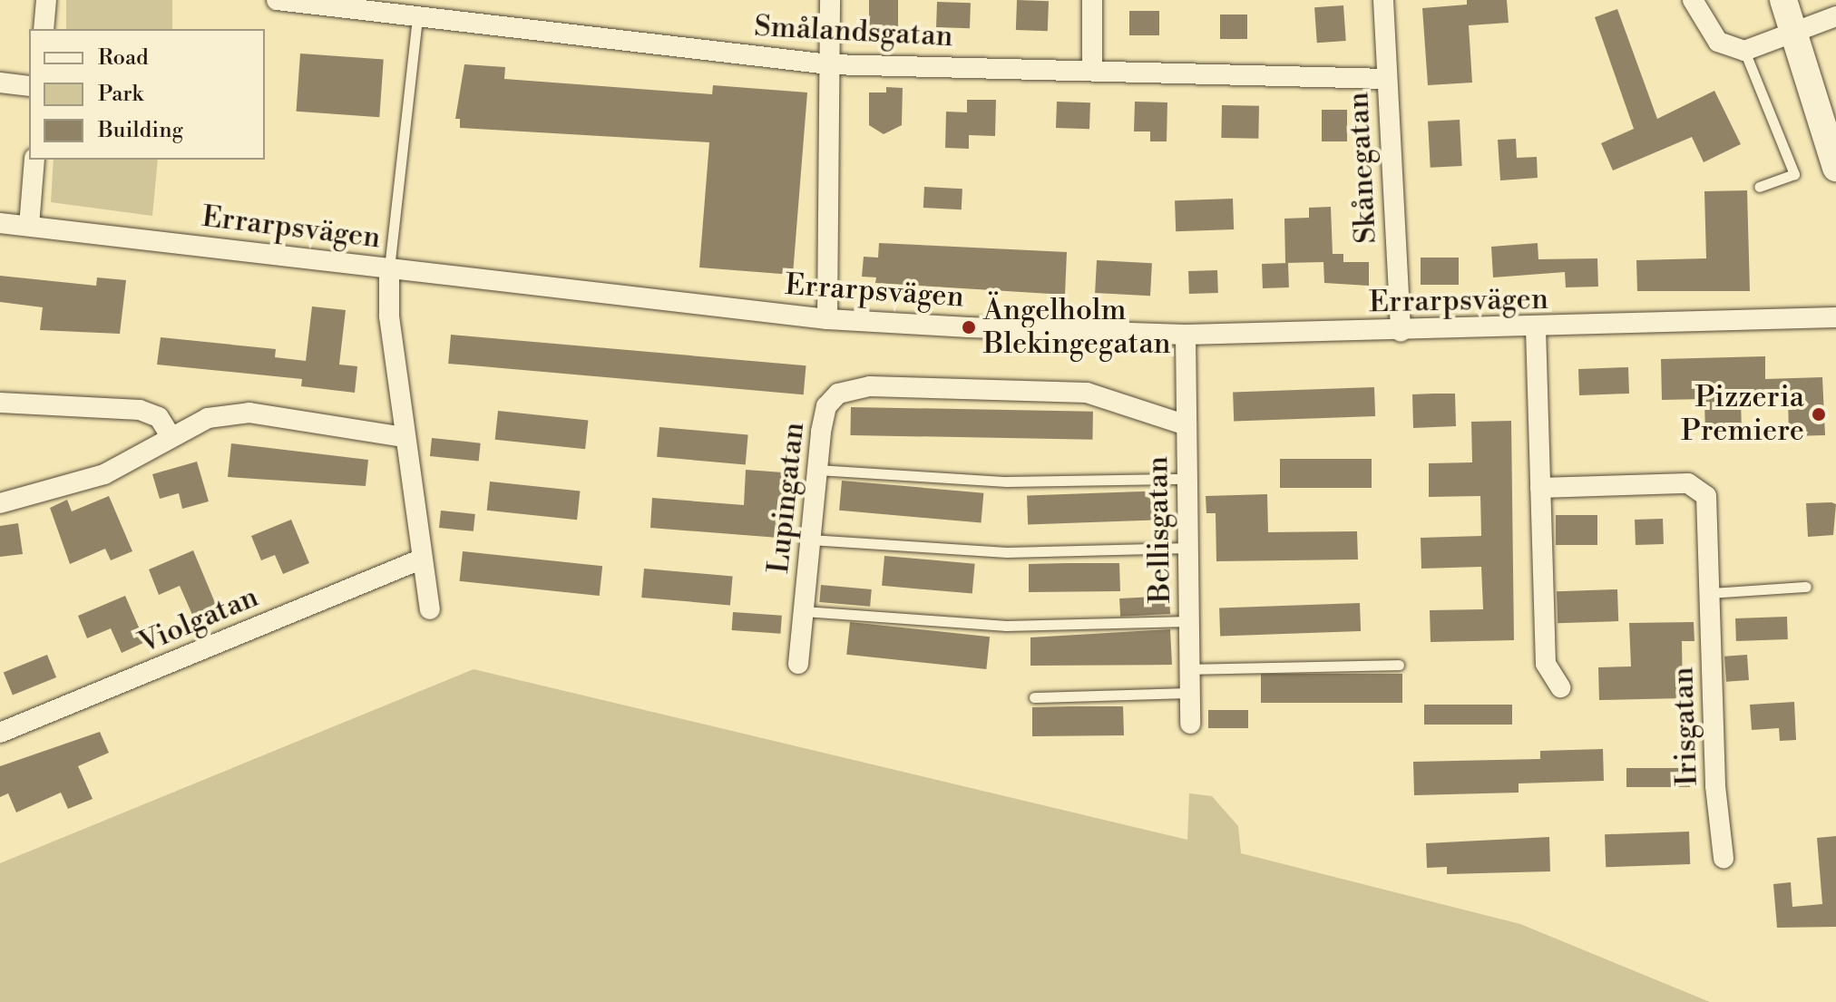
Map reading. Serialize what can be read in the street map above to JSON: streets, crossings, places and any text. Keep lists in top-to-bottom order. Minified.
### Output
{"streets":{"street":["Smålandsgatan","Skånegatan","Errarpsvägen","Lupingatan","Bellisgatan","Violgatan","Irisgatan"]},"crossings":[["Smålandsgatan","Skånegatan"],["Skånegatan","Errarpsvägen"],["Errarpsvägen","Bellisgatan"],["Lupingatan","Bellisgatan"]],"places":["Ängelholm Blekingegatan","Pizzeria Premiere"],"legend":["Road","Park","Building"]}
